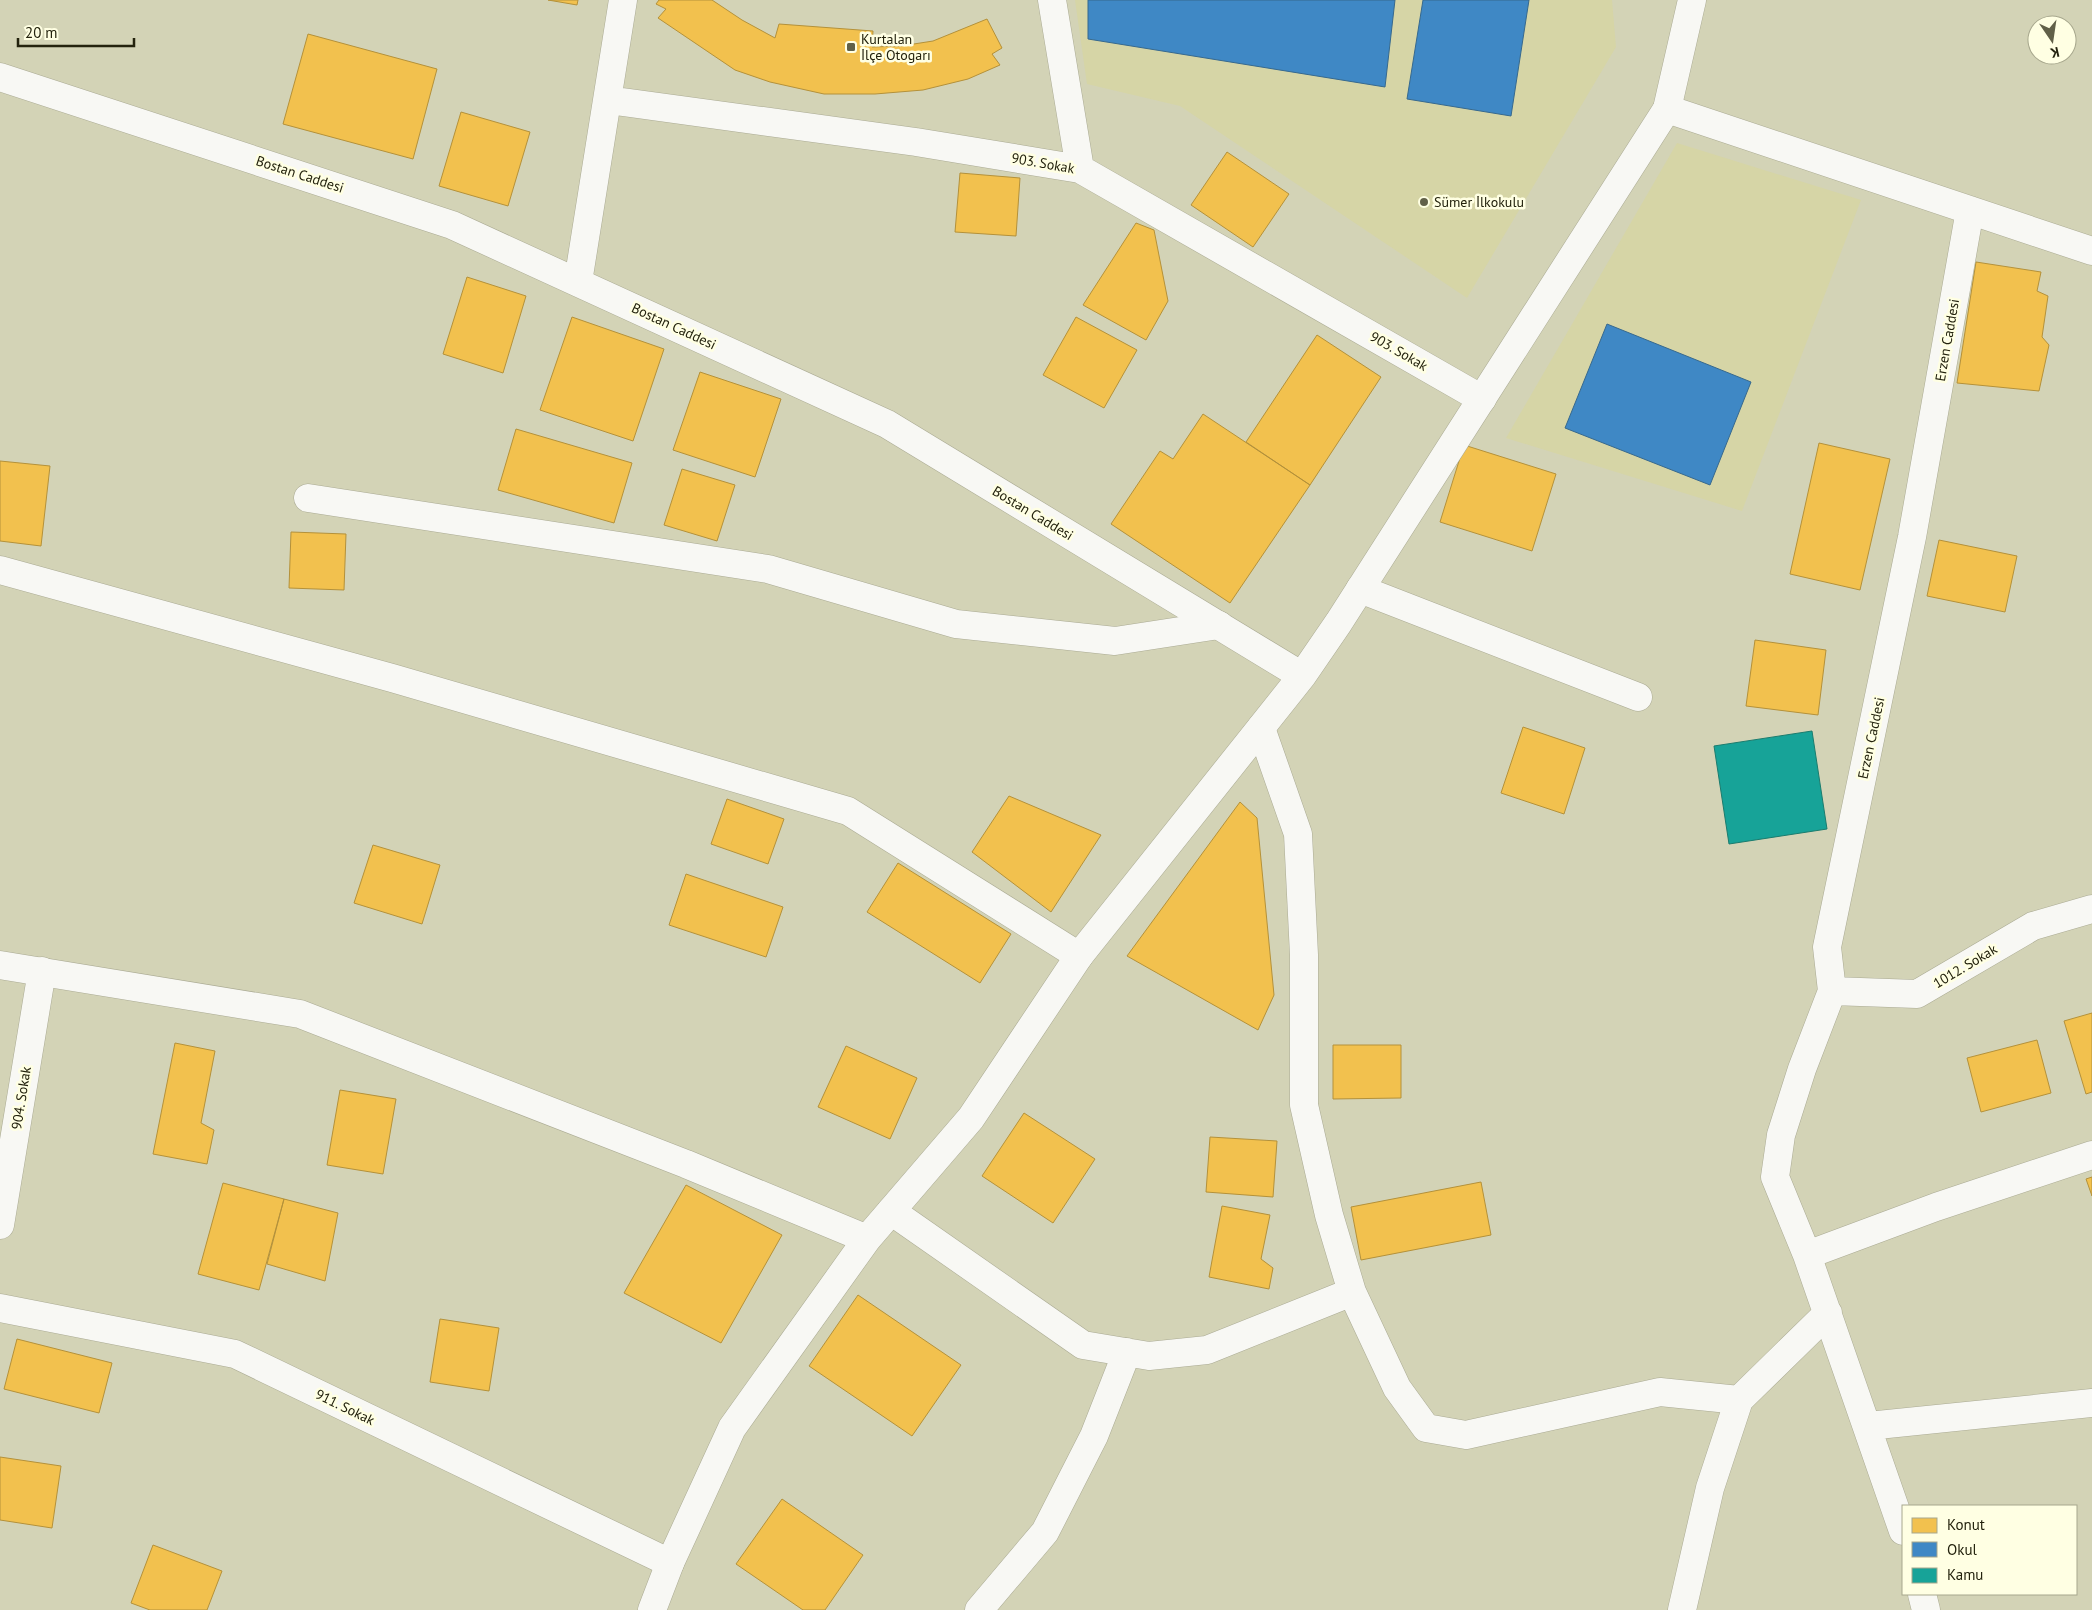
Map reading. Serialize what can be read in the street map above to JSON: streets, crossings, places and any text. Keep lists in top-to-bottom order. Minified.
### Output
{"streets":{"street":["903. Sokak","Bostan Caddesi","Erzen Caddesi","1012. Sokak","904. Sokak","911. Sokak"]},"crossings":[["Erzen Caddesi","1012. Sokak"]],"places":{"transit":["Kurtalan İlçe Otogarı"],"other":["Sümer İlkokulu"]},"legend":["Konut","Okul","Kamu"],"scale_bar":"20 m","north":"bottom"}
